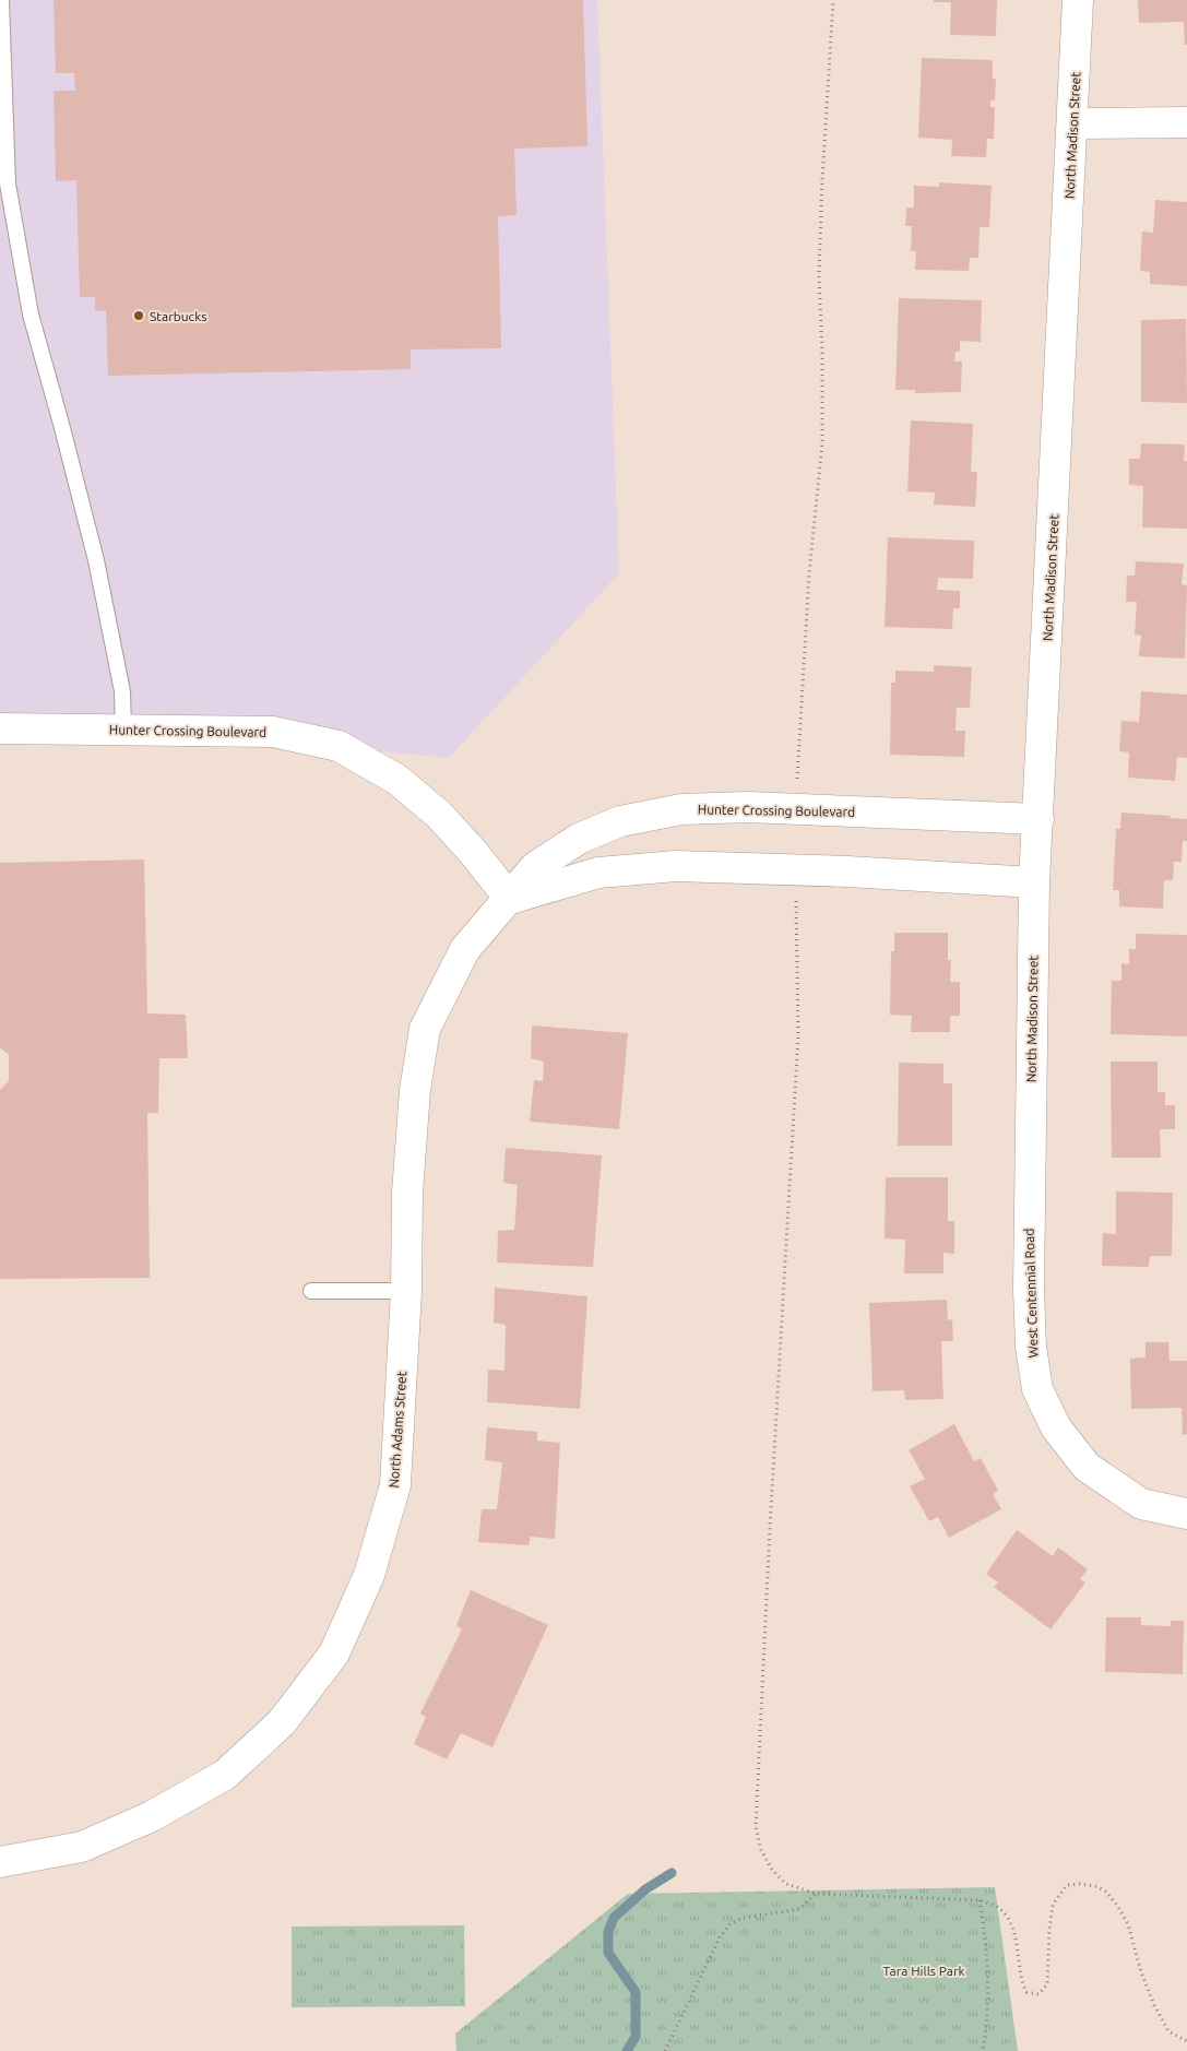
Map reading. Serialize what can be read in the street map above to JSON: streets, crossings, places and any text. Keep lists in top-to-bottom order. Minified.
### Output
{"streets":{"street":["North Madison Street","Hunter Crossing Boulevard","West Centennial Road","North Adams Street"]},"crossings":[["North Madison Street","Hunter Crossing Boulevard"],["North Madison Street","West Centennial Road"],["Hunter Crossing Boulevard","North Adams Street"]],"parks":["Tara Hills Park"],"places":["Starbucks"]}
